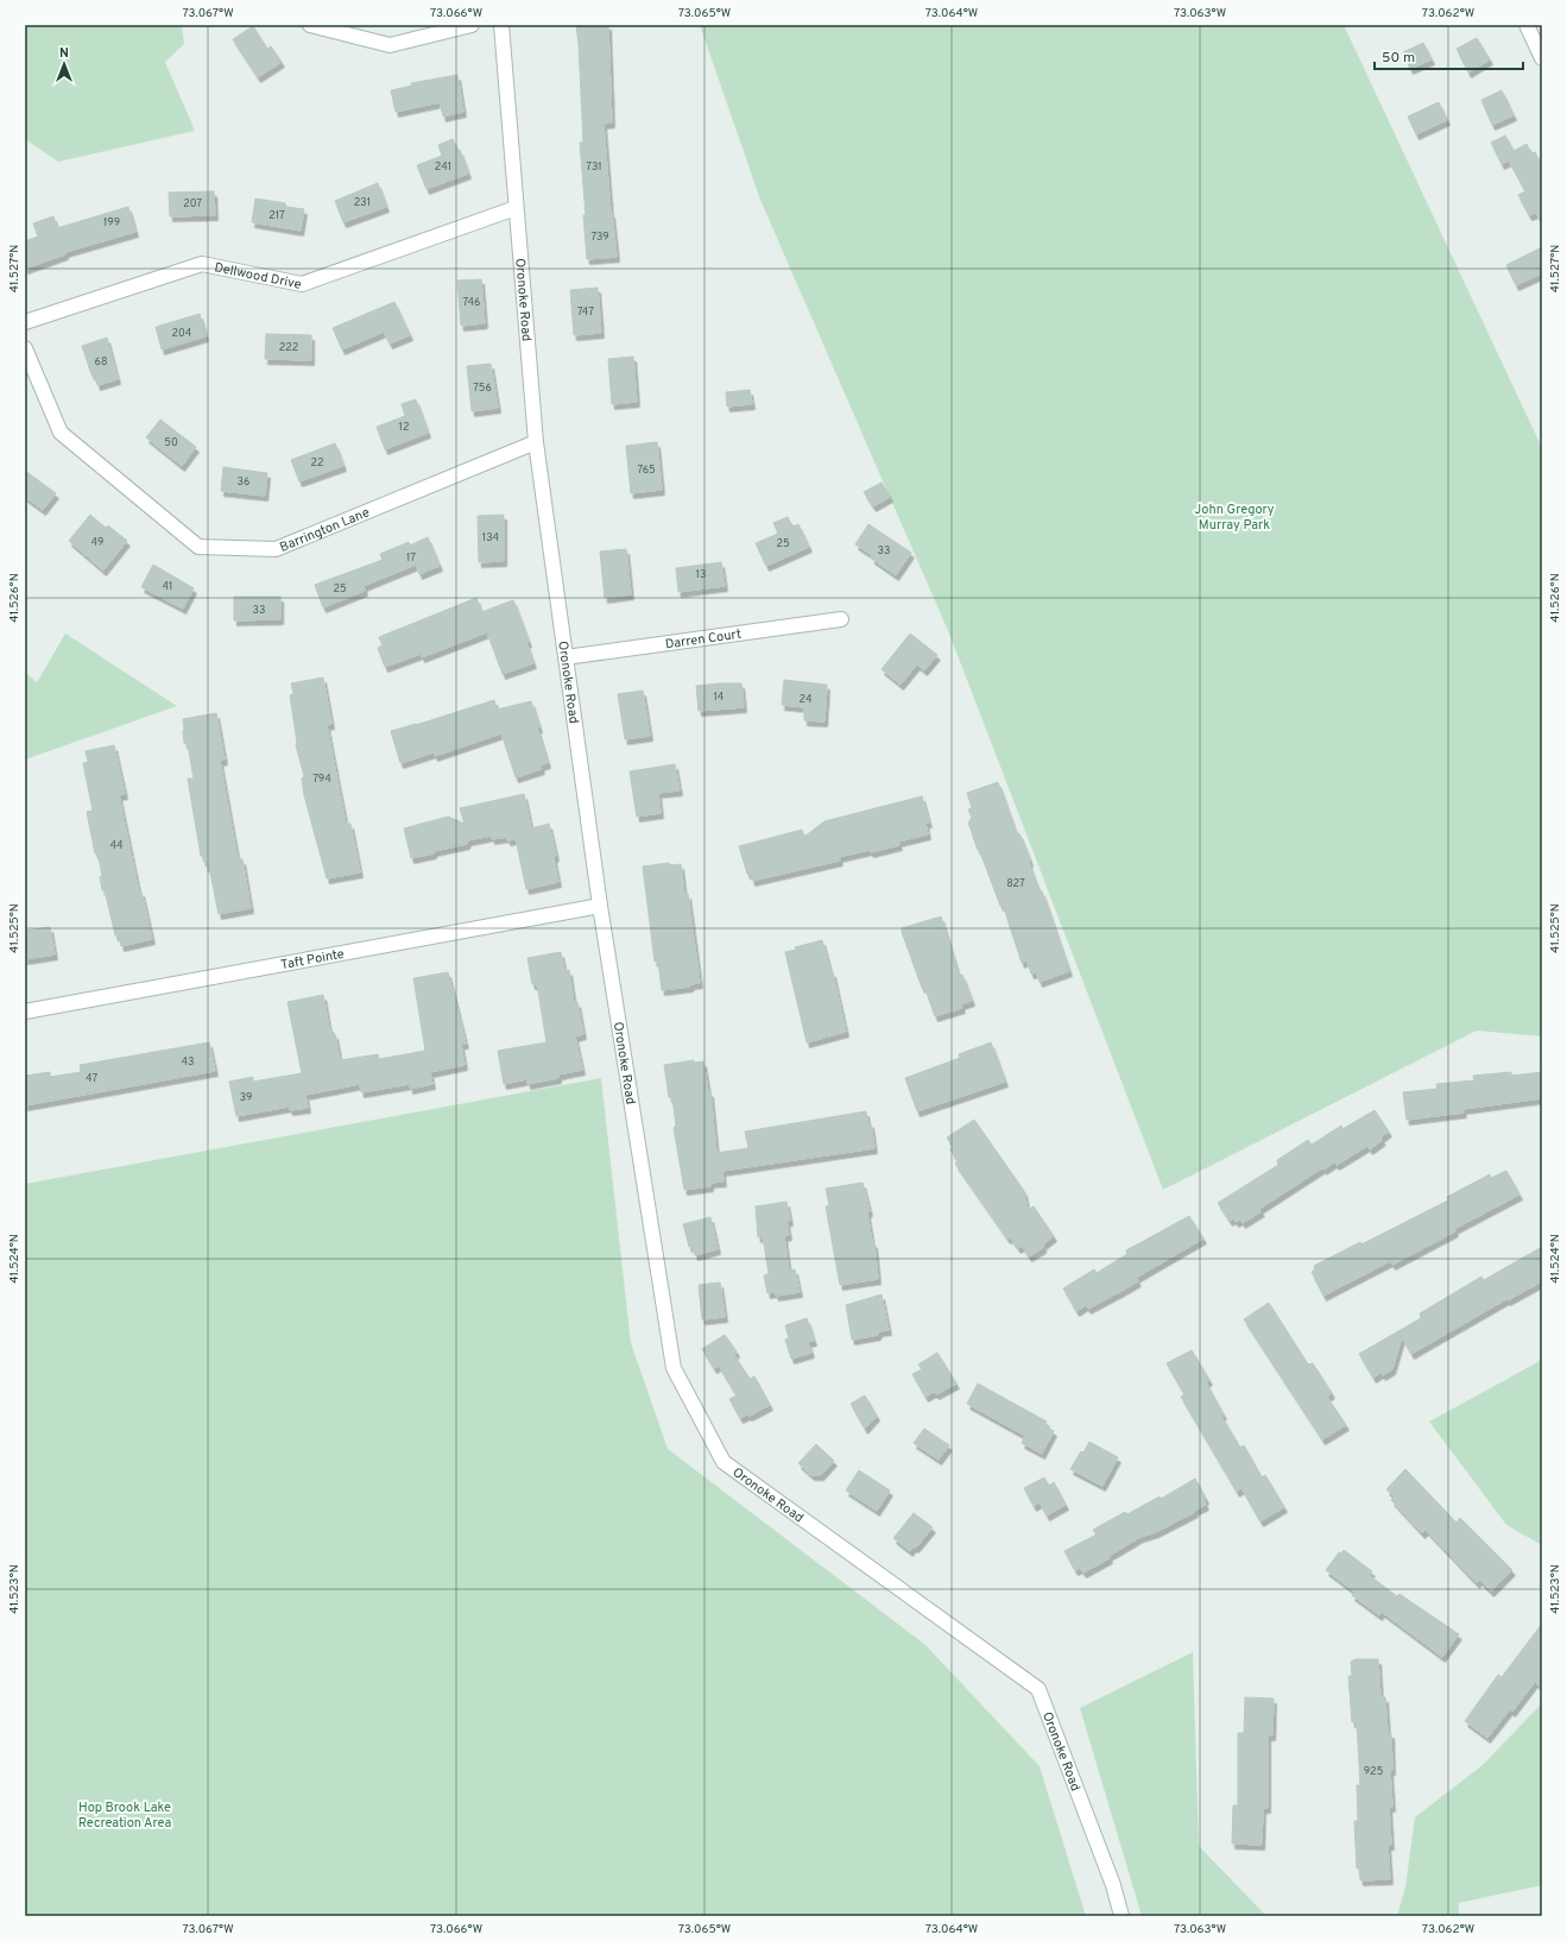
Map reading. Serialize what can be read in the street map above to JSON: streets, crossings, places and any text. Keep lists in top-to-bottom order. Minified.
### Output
{"streets":{"street":["Dellwood Drive","Oronoke Road","Barrington Lane","Darren Court","Taft Pointe"]},"crossings":[["Dellwood Drive","Oronoke Road"],["Oronoke Road","Barrington Lane"],["Oronoke Road","Darren Court"],["Oronoke Road","Taft Pointe"]],"parks":["John Gregory Murray Park","Hop Brook Lake Recreation Area"],"house_numbers":["241","731","231","207","217","199","739","746","747","204","222","68","756","12","50","22","765","36","134","49","25","33","17","13","41","25","33","14","24","794","44","827","43","47","39","925"],"scale_bar":"50 m","north":"top","coordinates":["73.067°W","73.066°W","73.065°W","73.064°W","73.063°W","73.062°W","41.527°N","41.526°N","41.525°N","41.524°N","41.523°N"]}
